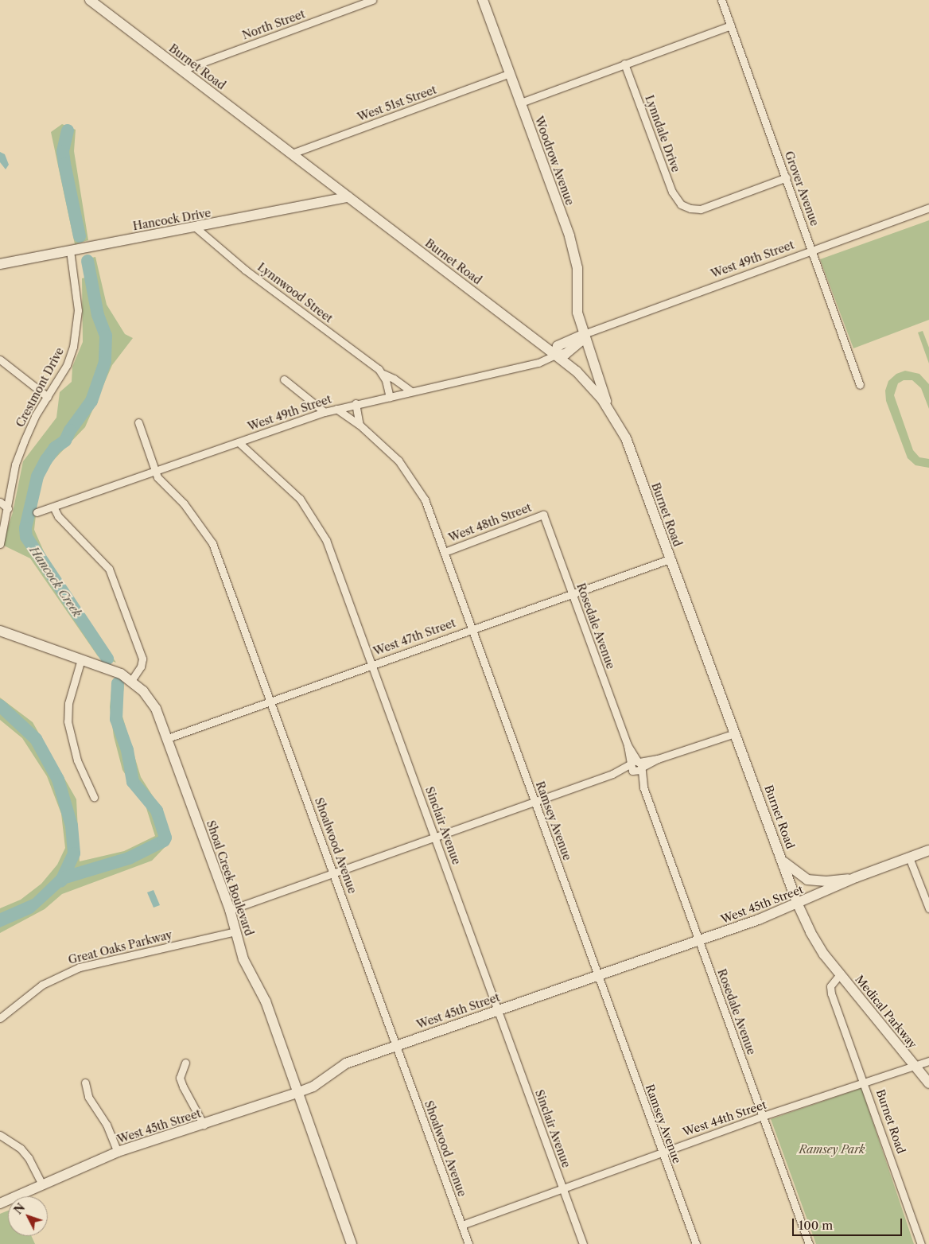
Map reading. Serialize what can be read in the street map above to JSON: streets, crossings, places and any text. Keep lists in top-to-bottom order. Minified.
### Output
{"streets":{"main road":["Burnet Road","Woodrow Avenue","Hancock Drive","West 49th Street","Shoal Creek Boulevard","West 45th Street","Medical Parkway"],"street":["North Street","West 51st Street","Lynndale Drive","Grover Avenue","Lynnwood Street","Crestmont Drive","West 48th Street","Rosedale Avenue","West 47th Street","Ramsey Avenue","Sinclair Avenue","Shoalwood Avenue","Great Oaks Parkway","West 44th Street"]},"crossings":[["North Street","Burnet Road"],["Burnet Road","West 51st Street"],["Burnet Road","Woodrow Avenue"],["Burnet Road","Hancock Drive"],["Burnet Road","West 49th Street"],["Burnet Road","West 47th Street"],["Burnet Road","West 45th Street"],["Burnet Road","Medical Parkway"],["Burnet Road","West 44th Street"],["West 51st Street","Woodrow Avenue"],["Lynndale Drive","Grover Avenue"],["Woodrow Avenue","West 49th Street"],["Grover Avenue","West 49th Street"],["Hancock Drive","Lynnwood Street"],["Hancock Drive","Crestmont Drive"],["West 49th Street","Lynnwood Street"],["West 49th Street","Ramsey Avenue"],["West 49th Street","Sinclair Avenue"],["West 49th Street","Shoalwood Avenue"],["West 48th Street","Rosedale Avenue"],["West 48th Street","Ramsey Avenue"],["Rosedale Avenue","West 47th Street"],["Rosedale Avenue","West 45th Street"],["Rosedale Avenue","West 44th Street"],["West 47th Street","Ramsey Avenue"],["West 47th Street","Sinclair Avenue"],["West 47th Street","Shoalwood Avenue"],["West 47th Street","Shoal Creek Boulevard"],["Ramsey Avenue","West 45th Street"],["Ramsey Avenue","West 44th Street"],["Sinclair Avenue","West 45th Street"],["Sinclair Avenue","West 44th Street"],["Shoalwood Avenue","West 45th Street"],["Shoalwood Avenue","West 44th Street"],["Shoal Creek Boulevard","West 45th Street"],["Shoal Creek Boulevard","Great Oaks Parkway"],["Medical Parkway","West 44th Street"]],"water":["Hancock Creek"],"parks":["Ramsey Park"],"scale_bar":"100 m","north":"top left"}
